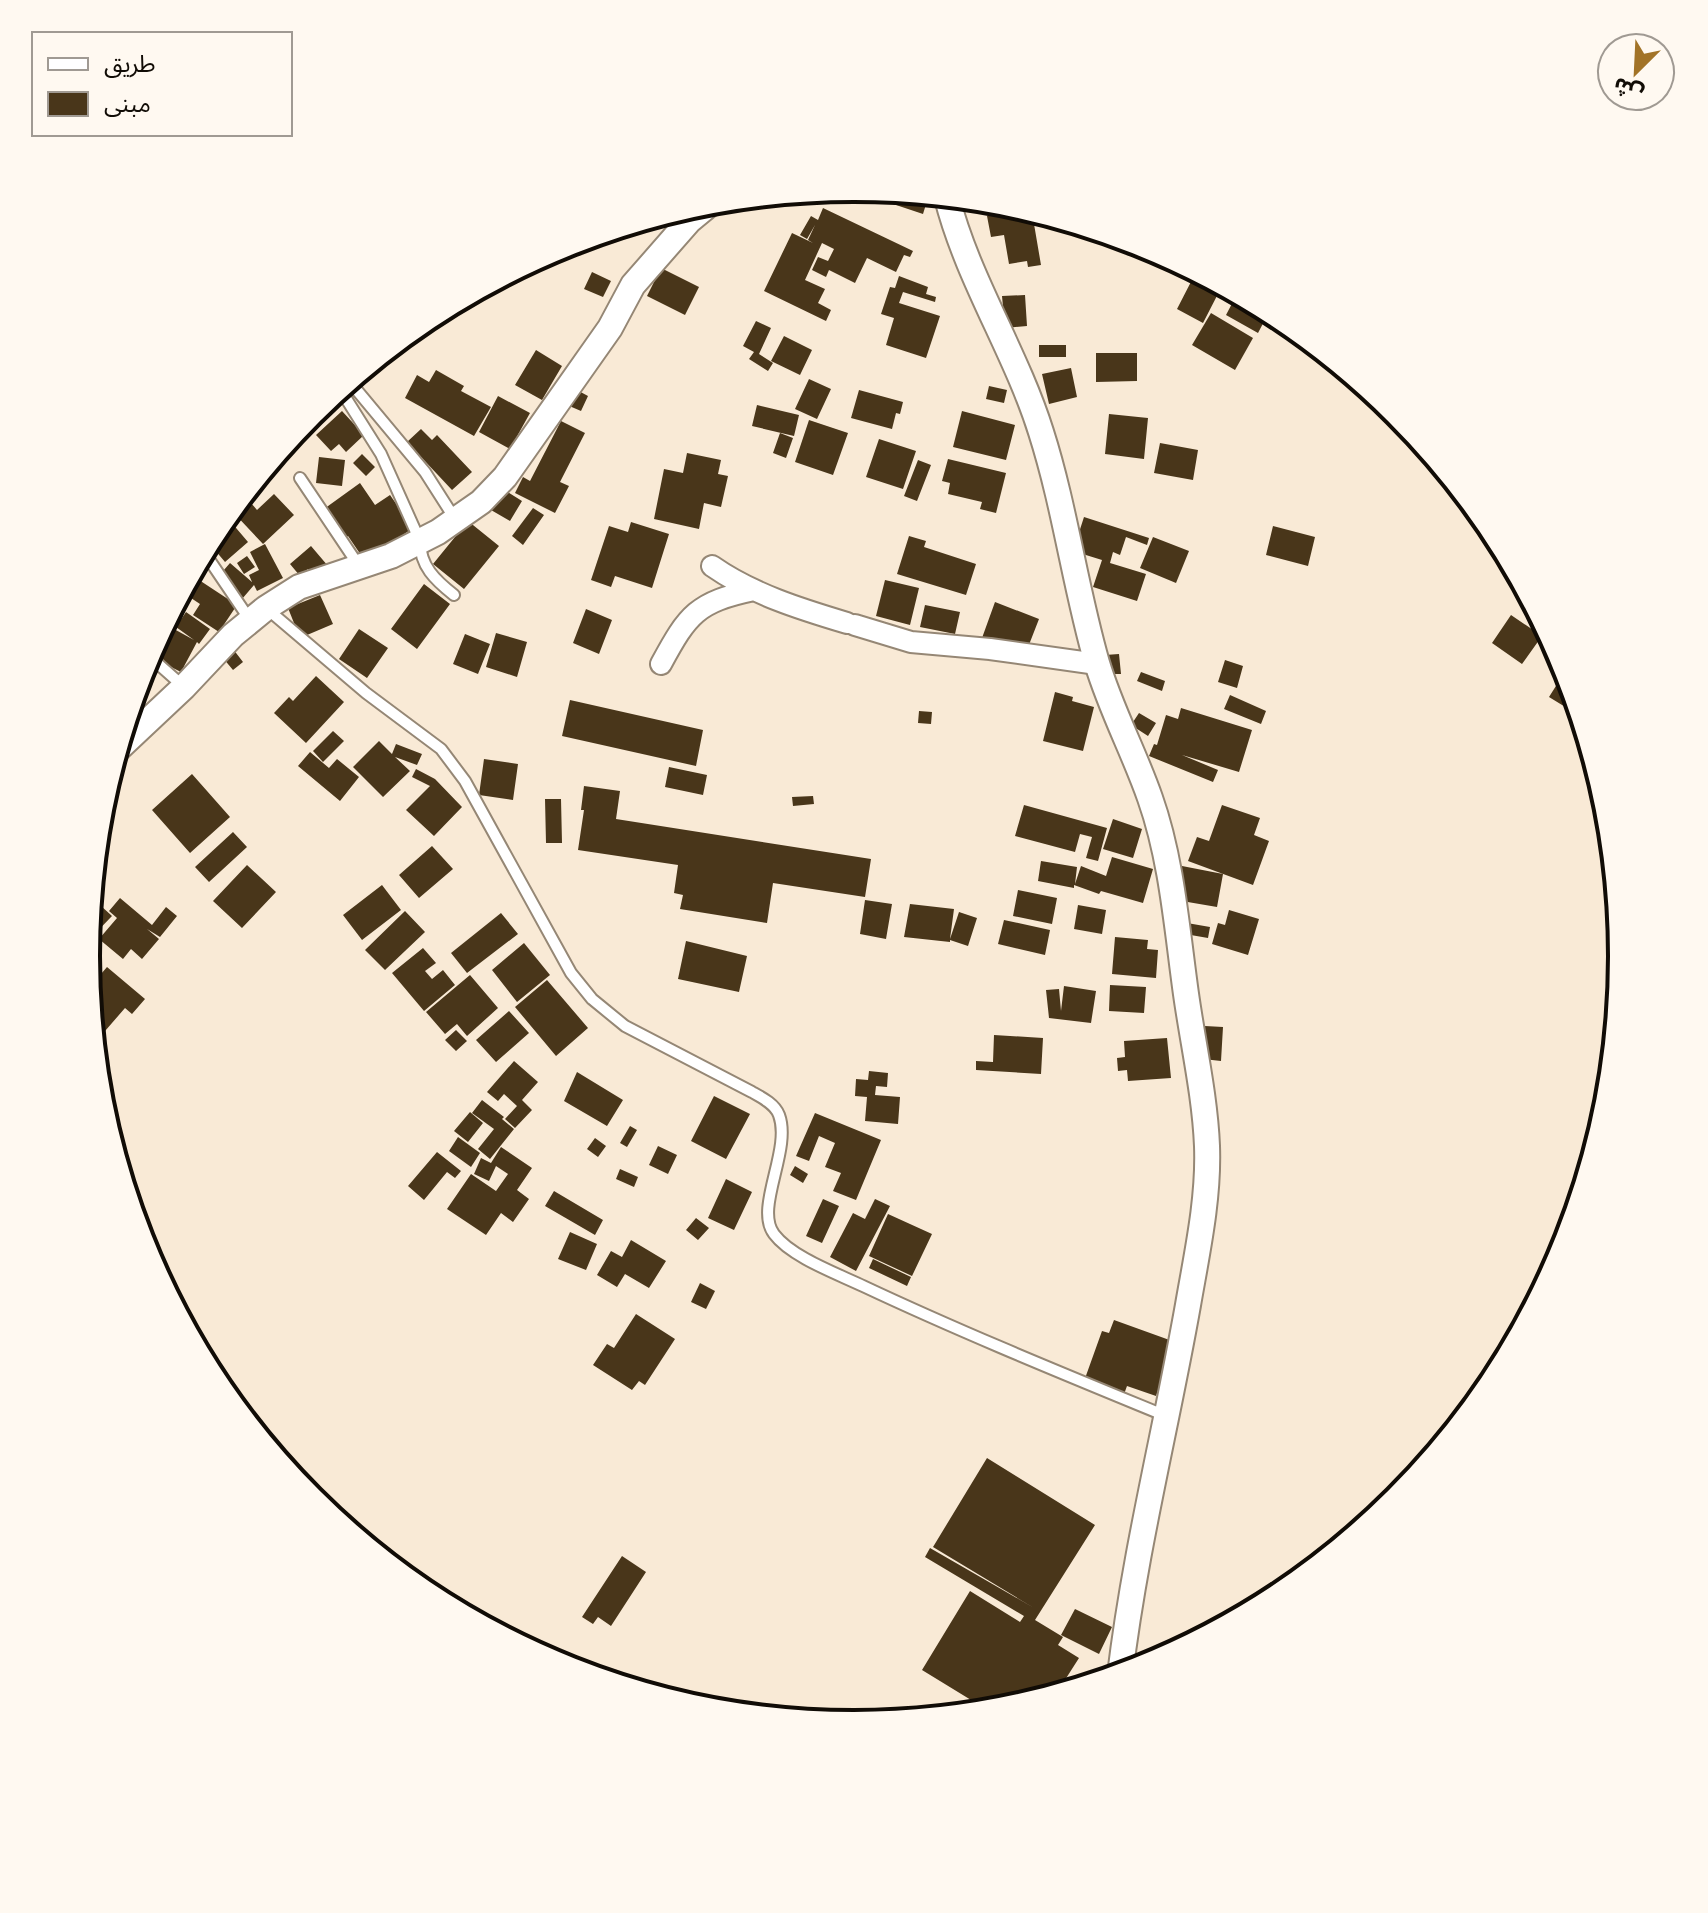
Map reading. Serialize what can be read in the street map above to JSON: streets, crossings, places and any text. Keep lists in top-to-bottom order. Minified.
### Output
{"legend":["طريق","مبنى"],"north":"bottom left"}
